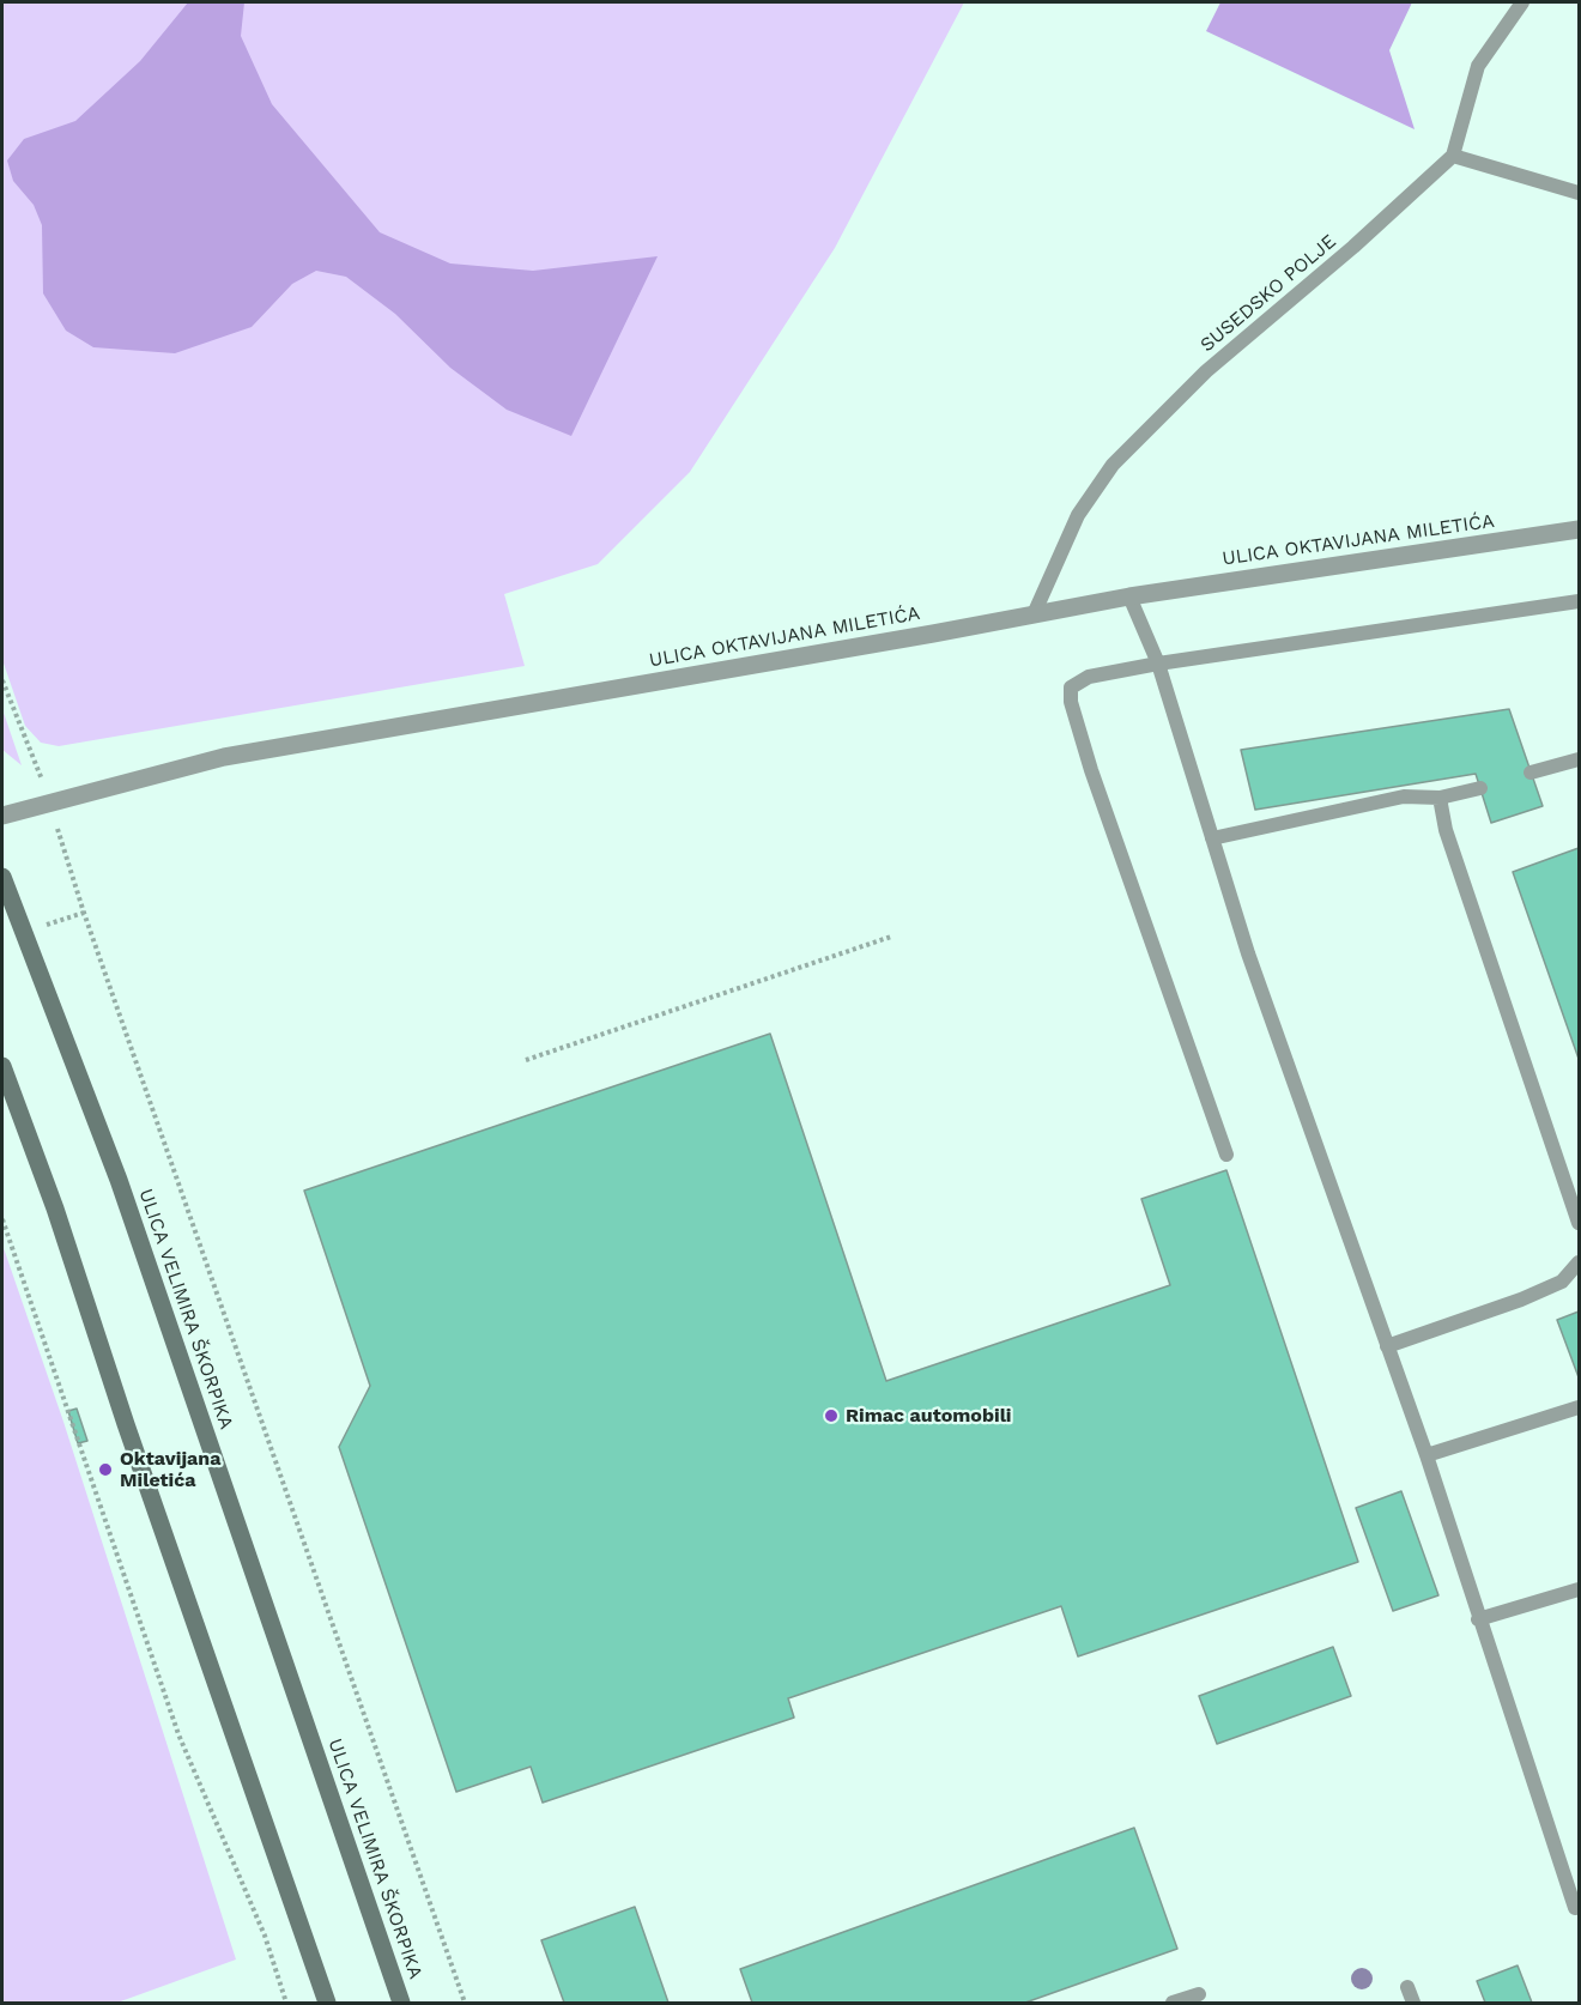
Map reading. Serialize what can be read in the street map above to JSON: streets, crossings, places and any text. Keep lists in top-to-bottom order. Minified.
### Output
{"streets":{"main road":["ULICA VELIMIRA ŠKORPIKA"],"street":["ULICA OKTAVIJANA MILETIĆA"],"lane":["SUSEDSKO POLJE"]},"crossings":[["SUSEDSKO POLJE","ULICA OKTAVIJANA MILETIĆA"]],"places":["Rimac automobili","Oktavijana Miletića"]}
